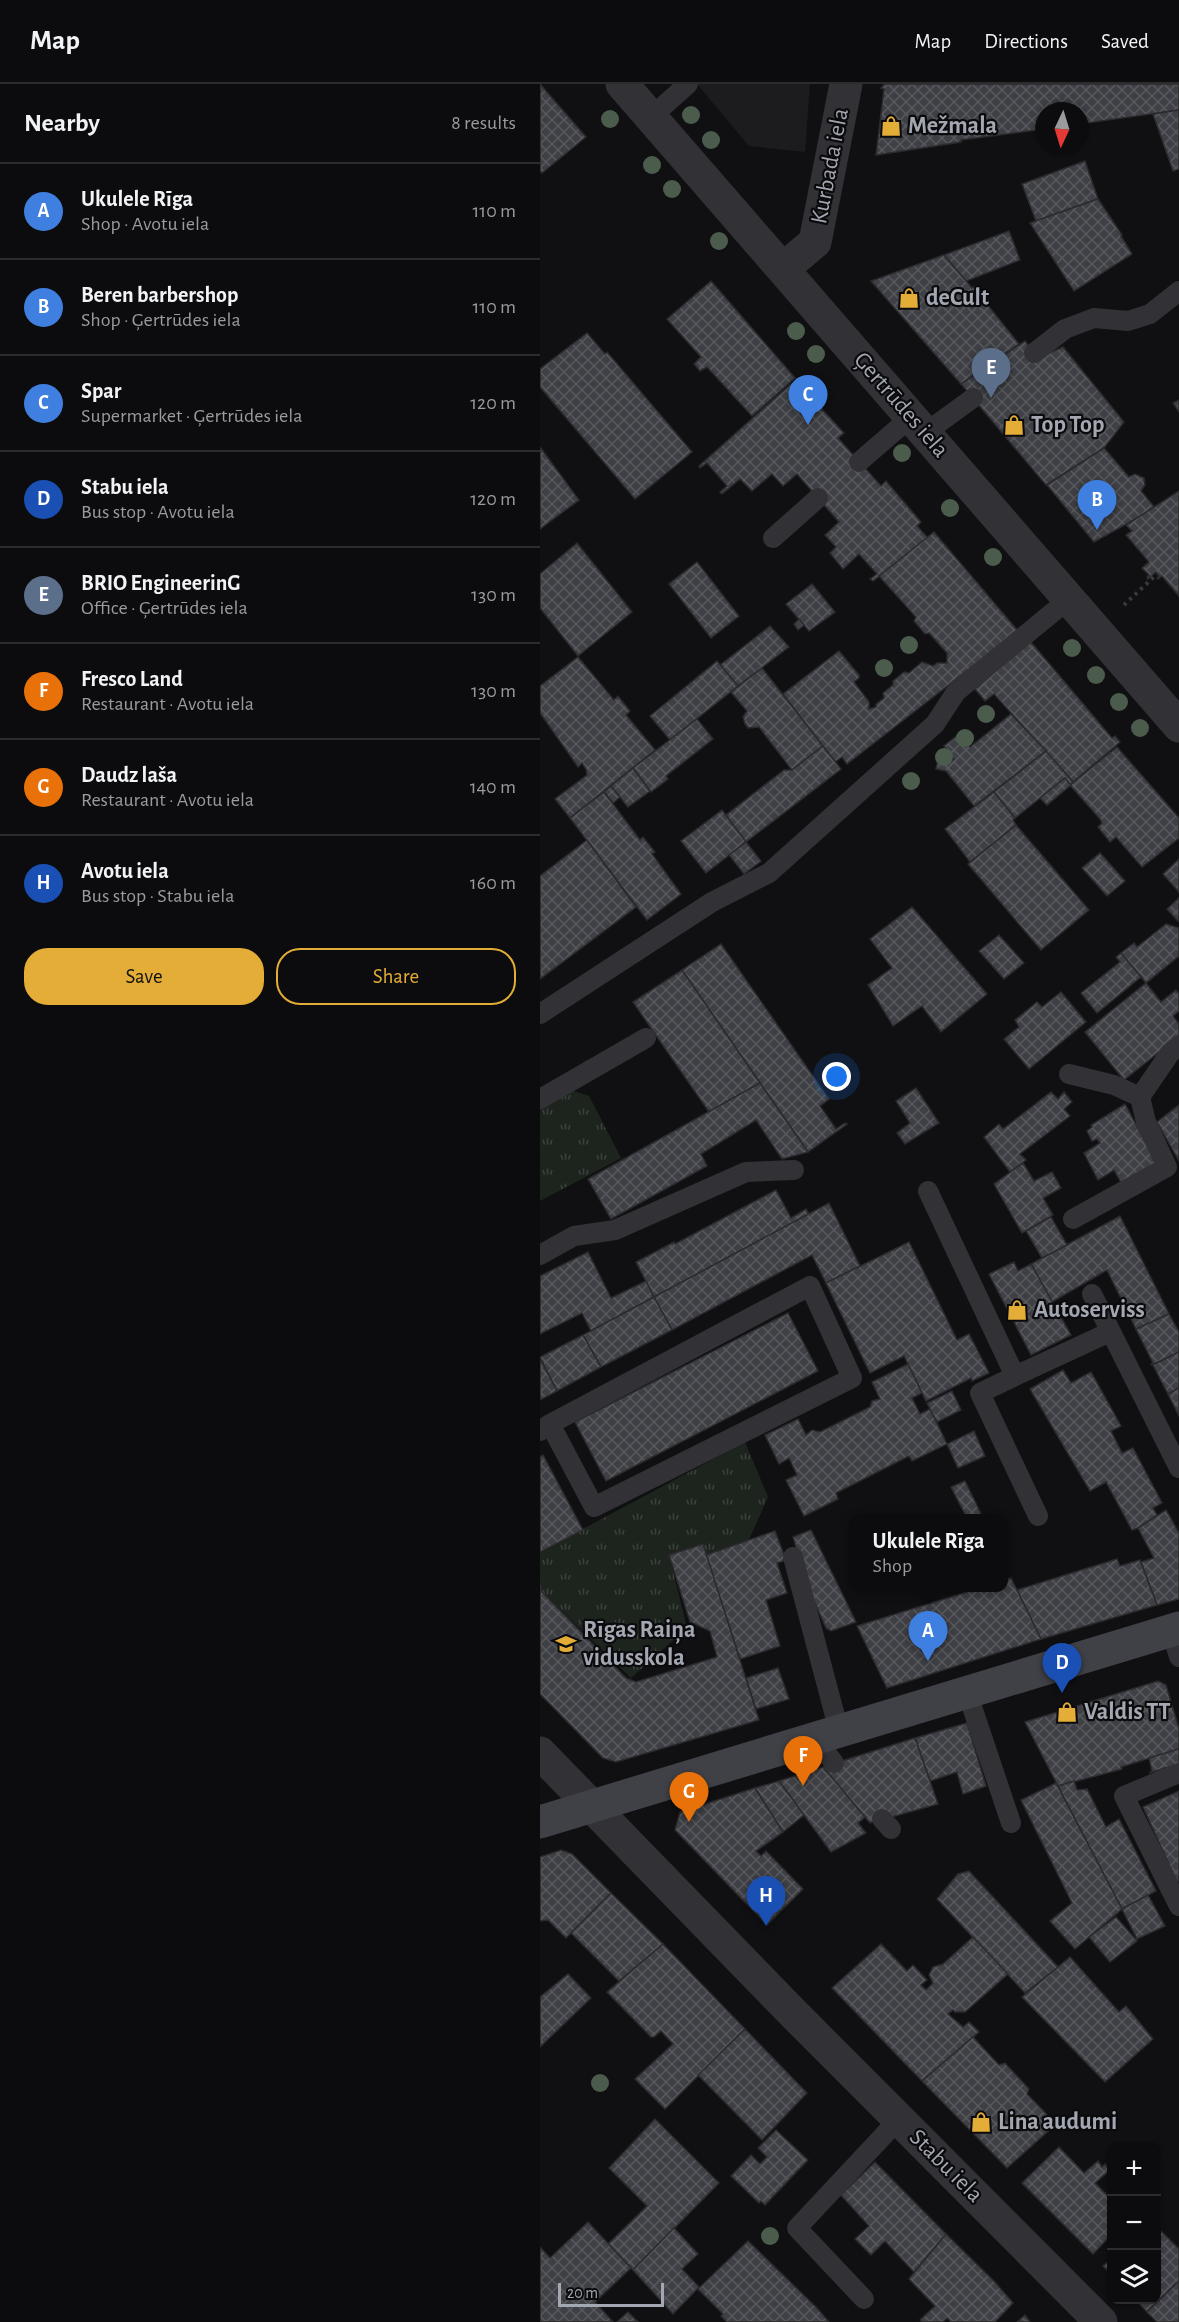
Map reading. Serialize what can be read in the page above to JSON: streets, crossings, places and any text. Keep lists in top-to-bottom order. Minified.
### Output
{"streets":{"street":["Kurbada iela","Ģertrūdes iela","Stabu iela"]},"crossings":[["Kurbada iela","Ģertrūdes iela"]],"places":{"shop":["Mežmala","deCult","Top Top","Autoserviss","Valdis TT","Lina audumi"],"school or university":["Rīgas Raiņa vidusskola"]},"scale_bar":"20 m","north":"bottom","page":{"header":"Map","nav":["Map","Directions","Saved"],"heading":["Nearby","8 results"],"list":[{"mark":"A","name":"Ukulele Rīga","note":"Shop · Avotu iela","value":"110 m"},{"mark":"B","name":"Beren barbershop","note":"Shop · Ģertrūdes iela","value":"110 m"},{"mark":"C","name":"Spar","note":"Supermarket · Ģertrūdes iela","value":"120 m"},{"mark":"D","name":"Stabu iela","note":"Bus stop · Avotu iela","value":"120 m"},{"mark":"E","name":"BRIO EngineerinG","note":"Office · Ģertrūdes iela","value":"130 m"},{"mark":"F","name":"Fresco Land","note":"Restaurant · Avotu iela","value":"130 m"},{"mark":"G","name":"Daudz laša","note":"Restaurant · Avotu iela","value":"140 m"},{"mark":"H","name":"Avotu iela","note":"Bus stop · Stabu iela","value":"160 m"}],"pins":["E","C","B","A","D","F","G","H"],"buttons":["Save","Share"],"popup":["Ukulele Rīga","Shop"],"map_buttons":["+","−"],"scale":"20 m"}}
